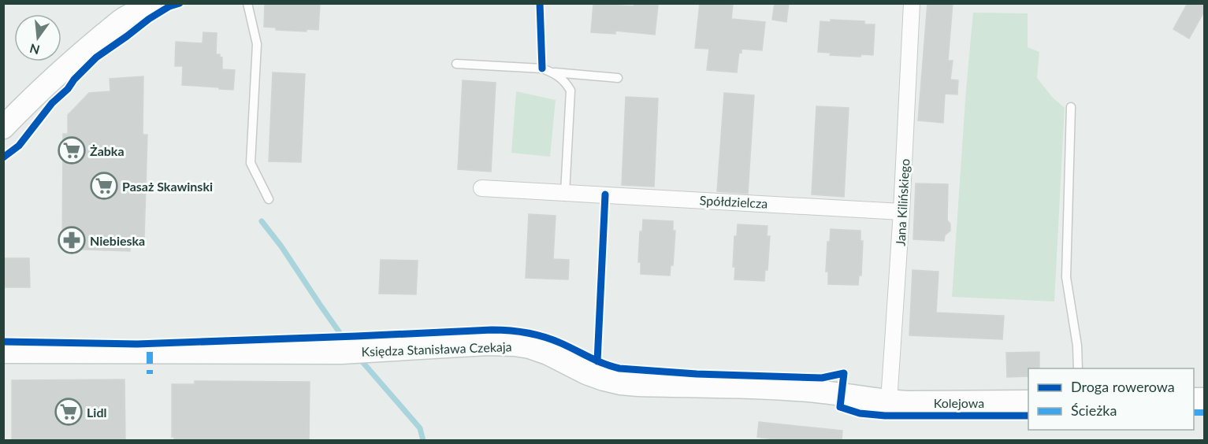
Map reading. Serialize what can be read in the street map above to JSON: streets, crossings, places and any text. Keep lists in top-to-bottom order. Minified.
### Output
{"streets":{"street":["Spółdzielcza","Jana Kilińskiego","Księdza Stanisława Czekaja","Kolejowa"]},"crossings":[["Spółdzielcza","Jana Kilińskiego"],["Jana Kilińskiego","Księdza Stanisława Czekaja"],["Jana Kilińskiego","Kolejowa"],["Księdza Stanisława Czekaja","Kolejowa"]],"places":{"supermarket":["Żabka","Pasaż Skawinski","Lidl"],"pharmacy":["Niebieska"]},"legend":["Droga rowerowa","Ścieżka"],"north":"bottom"}
